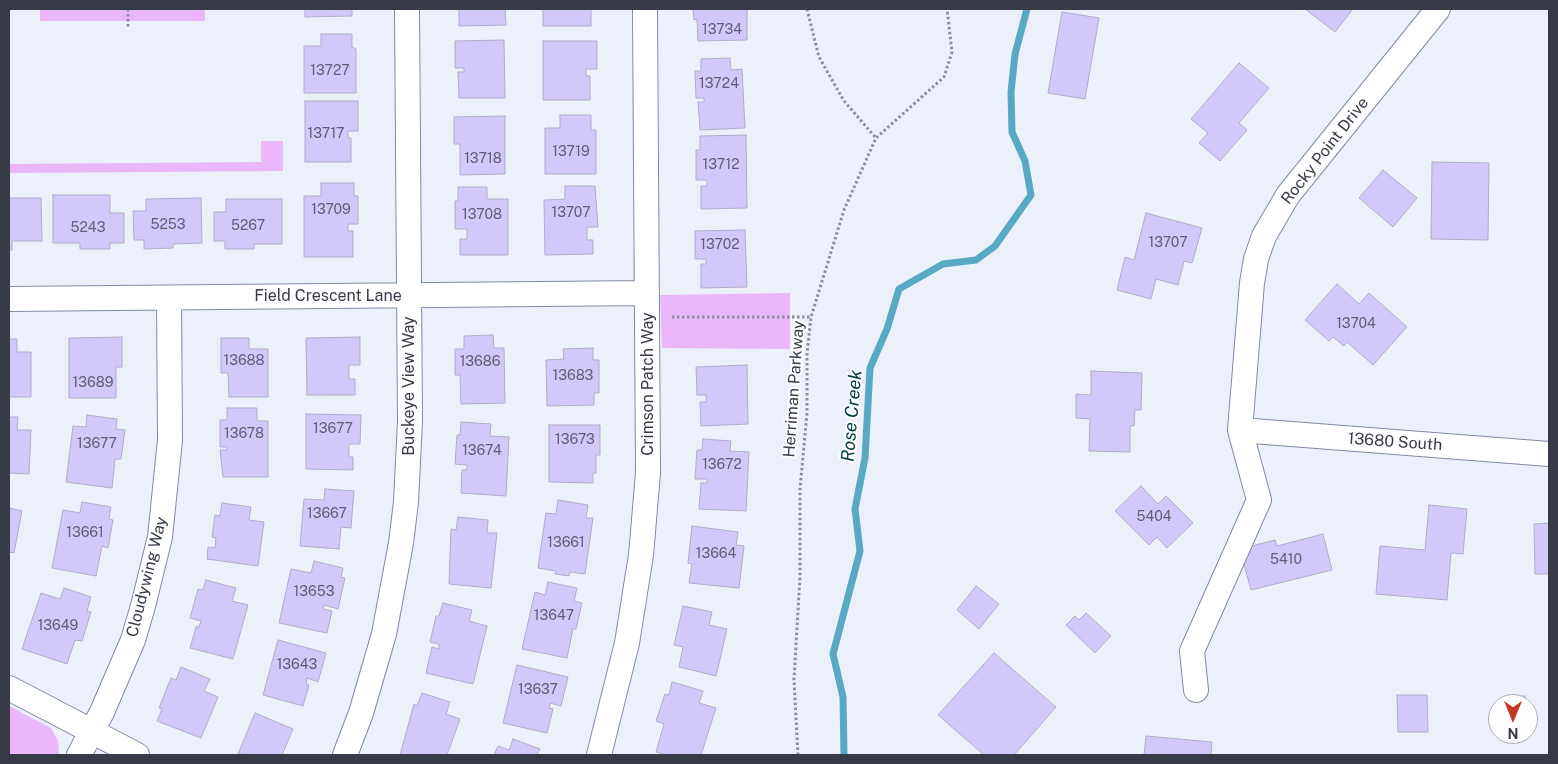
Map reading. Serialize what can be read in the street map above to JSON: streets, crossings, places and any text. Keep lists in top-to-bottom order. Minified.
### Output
{"streets":{"street":["Rocky Point Drive","Field Crescent Lane","Crimson Patch Way","Buckeye View Way","13680 South","Cloudywing Way"],"path":["Herriman Parkway"]},"crossings":[["Rocky Point Drive","13680 South"],["Field Crescent Lane","Crimson Patch Way"],["Field Crescent Lane","Buckeye View Way"],["Field Crescent Lane","Cloudywing Way"]],"water":["Rose Creek"],"house_numbers":["13734","13727","13724","13717","13719","13718","13712","13709","13707","13708","5253","5267","5243","13707","13702","13704","13688","13686","13683","13689","13677","13678","13673","13677","13674","13672","13667","5404","13661","13661","13664","5410","13653","13647","13649","13643","13637"],"north":"bottom"}
